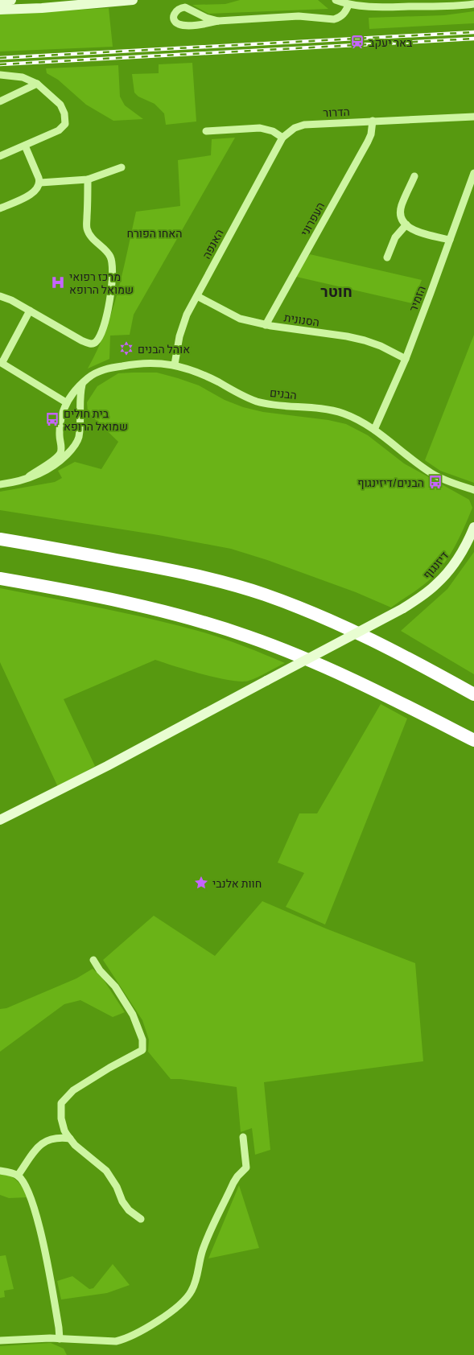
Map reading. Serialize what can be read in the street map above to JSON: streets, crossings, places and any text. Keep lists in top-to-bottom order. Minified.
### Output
{"streets":{"street":["הדרור","העפרוני","האנפה","הזמיר","הסנונית","הבנים","דיזנגוף"]},"crossings":[["הדרור","העפרוני"],["הדרור","האנפה"],["העפרוני","הסנונית"],["האנפה","הסנונית"],["האנפה","הבנים"],["הזמיר","הסנונית"],["הזמיר","הבנים"]],"districts":["חוטר"],"parks":["האחו הפורח"],"places":{"station":["באר יעקב"],"hospital":["מרכז רפואי שמואל הרופא"],"synagogue":["אוהל הבנים"],"bus stop":["בית חולים שמואל הרופא","הבנים/דיזינגוף"],"place":["חוות אלנבי"]}}
